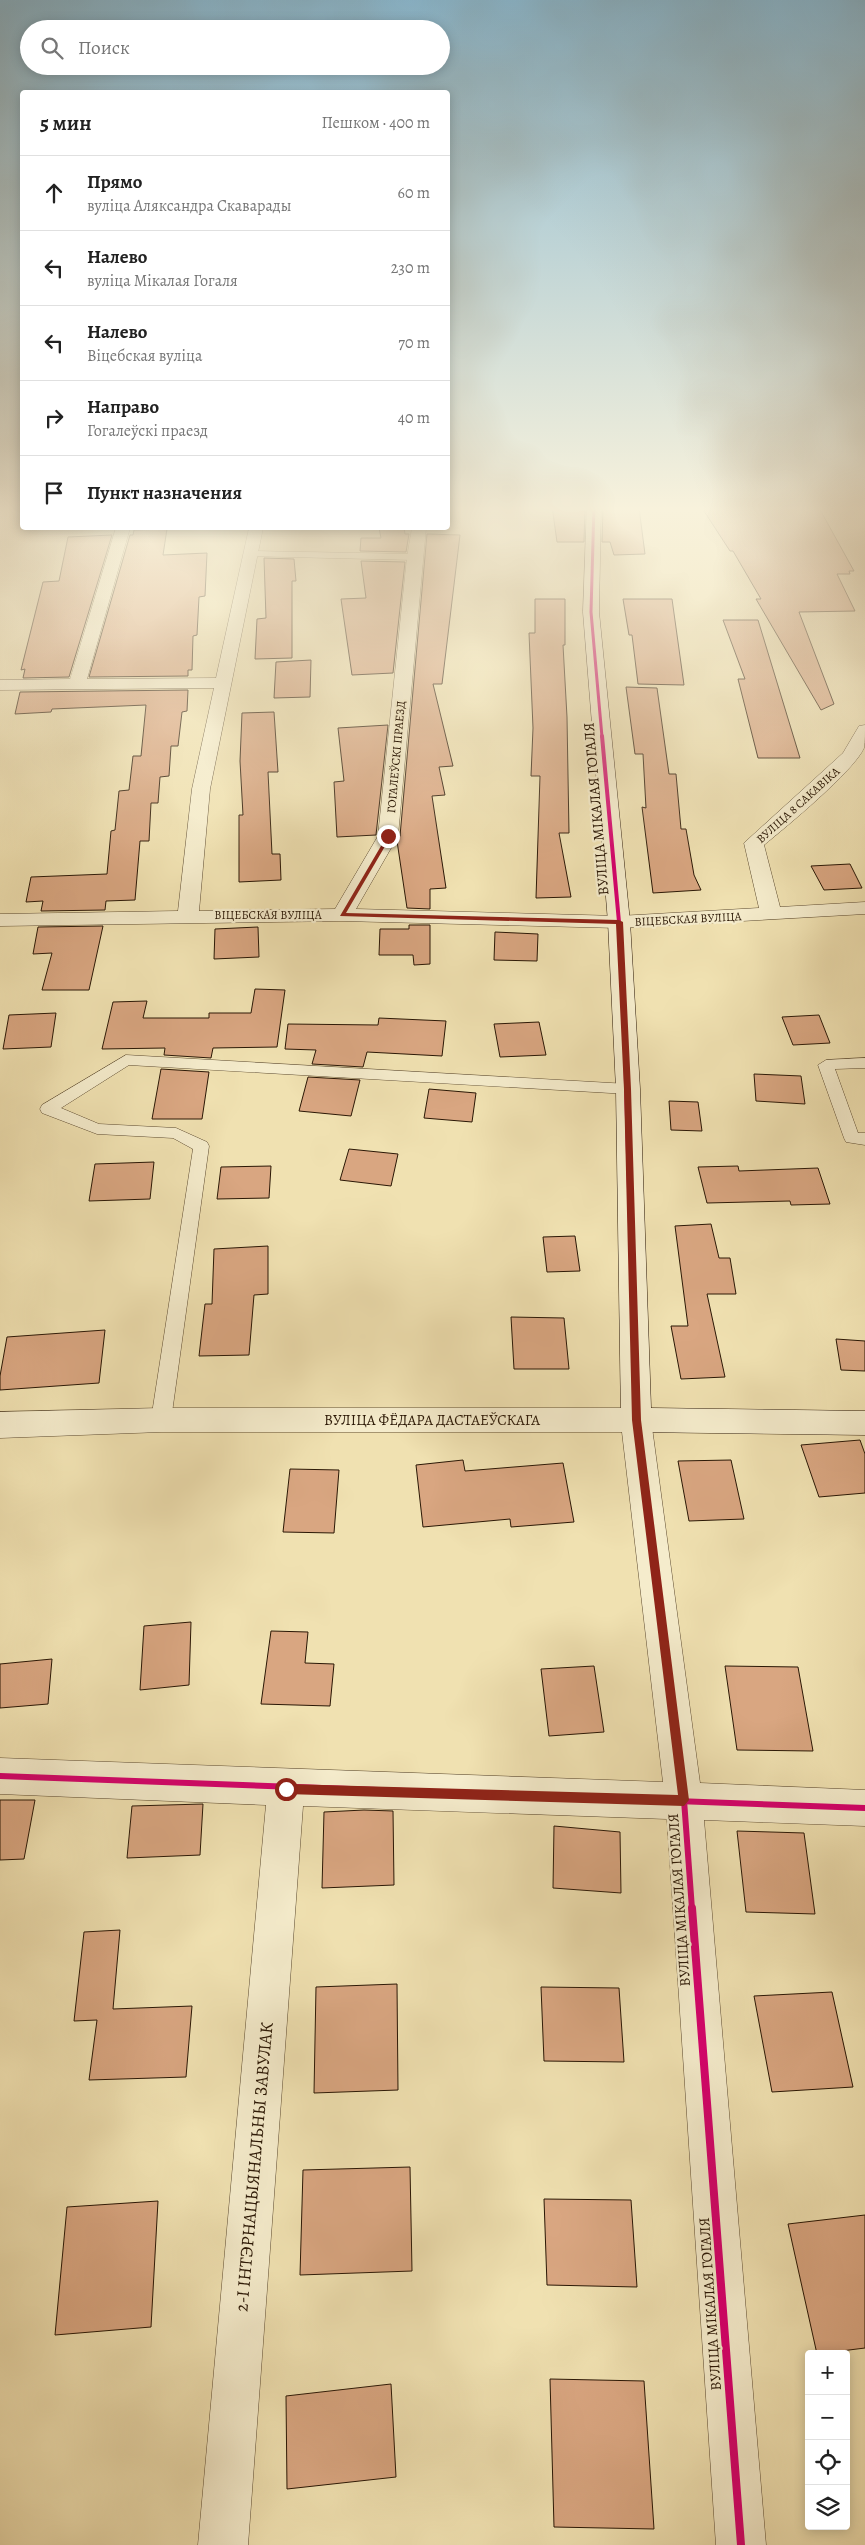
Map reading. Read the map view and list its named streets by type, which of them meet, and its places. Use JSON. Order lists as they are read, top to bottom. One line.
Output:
{"streets":{"street":["ГОГАЛЕЎСКІ ПРАЕЗД","ВУЛІЦА 8 САКАВІКА","ВУЛІЦА МІКАЛАЯ ГОГАЛЯ","ВІЦЕБСКАЯ ВУЛІЦА","ВУЛІЦА ФЁДАРА ДАСТАЕЎСКАГА","2-І ІНТЭРНАЦЫЯНАЛЬНЫ ЗАВУЛАК"]},"crossings":[["ГОГАЛЕЎСКІ ПРАЕЗД","ВІЦЕБСКАЯ ВУЛІЦА"],["ВУЛІЦА 8 САКАВІКА","ВІЦЕБСКАЯ ВУЛІЦА"],["ВУЛІЦА МІКАЛАЯ ГОГАЛЯ","ВІЦЕБСКАЯ ВУЛІЦА"],["ВУЛІЦА МІКАЛАЯ ГОГАЛЯ","ВУЛІЦА ФЁДАРА ДАСТАЕЎСКАГА"]],"page":{"search":"Поиск","heading":["5 мин","Пешком · 400 m"],"list":[["Прямо","вуліца Аляксандра Скаварады","60 m"],["Налево","вуліца Мікалая Гогаля","230 m"],["Налево","Віцебская вуліца","70 m"],["Направо","Гогалеўскі праезд","40 m"],"Пункт назначения"],"map_buttons":["+","−"]}}
